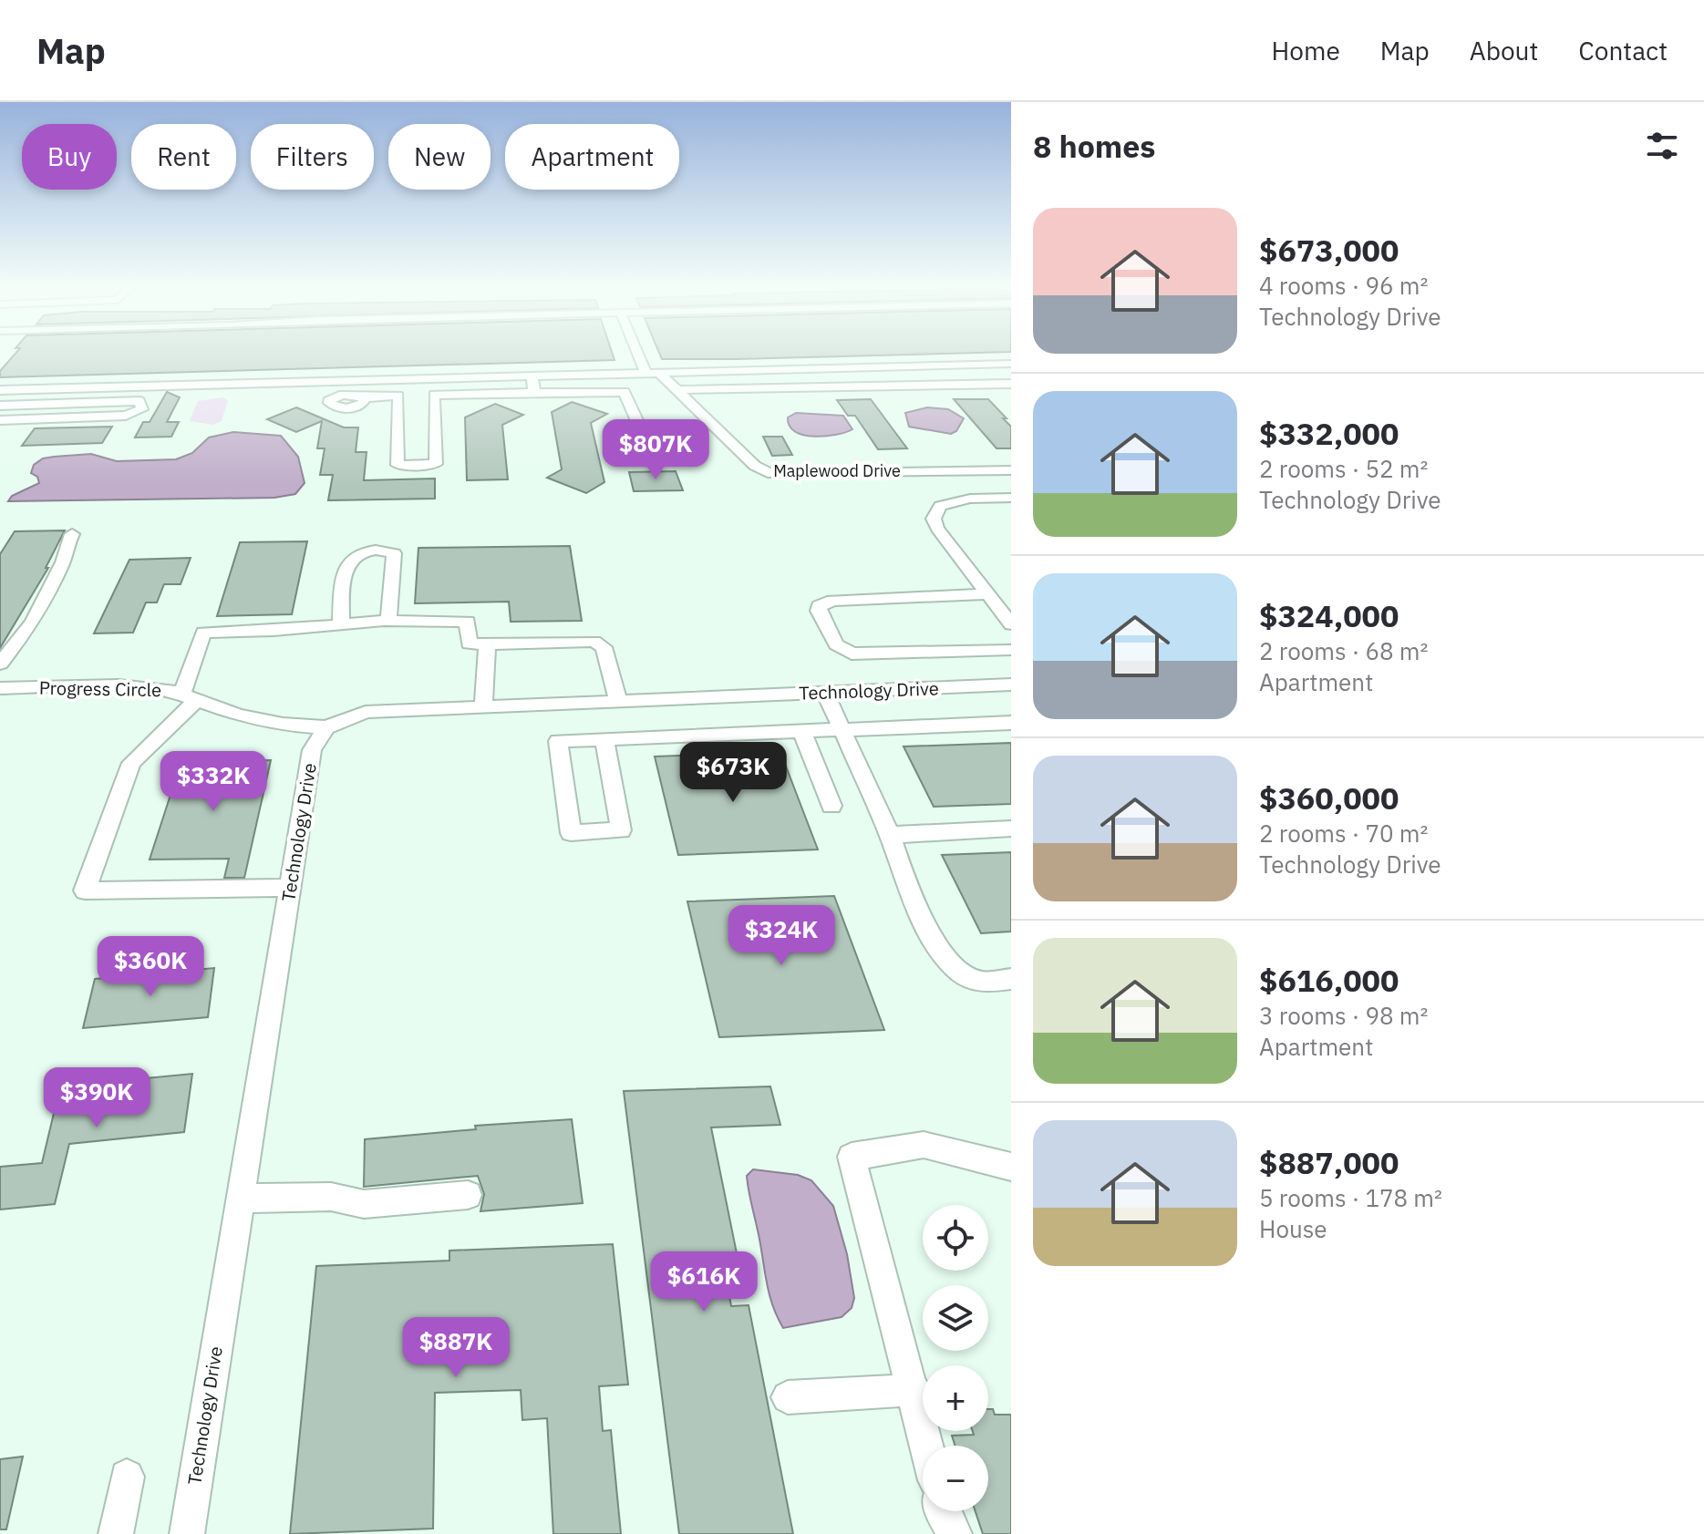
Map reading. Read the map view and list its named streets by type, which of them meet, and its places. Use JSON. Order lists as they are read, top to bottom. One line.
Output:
{"streets":{"street":["Maplewood Drive","Progress Circle","Technology Drive"]},"crossings":[["Progress Circle","Technology Drive"]],"page":{"header":"Map","nav":["Home","Map","About","Contact"],"heading":"8 homes","chip":["Buy","Rent","Filters","New","Apartment"],"list":[{"name":"$673,000","note":"4 rooms · 96 m² · Technology Drive"},{"name":"$332,000","note":"2 rooms · 52 m² · Technology Drive"},{"name":"$324,000","note":"2 rooms · 68 m² · Apartment"},{"name":"$360,000","note":"2 rooms · 70 m² · Technology Drive"},{"name":"$616,000","note":"3 rooms · 98 m² · Apartment"},{"name":"$887,000","note":"5 rooms · 178 m² · House"}],"price":["$807K","$673K","$332K","$324K","$360K","$390K","$616K","$887K"],"map_buttons":["+","−"]}}
